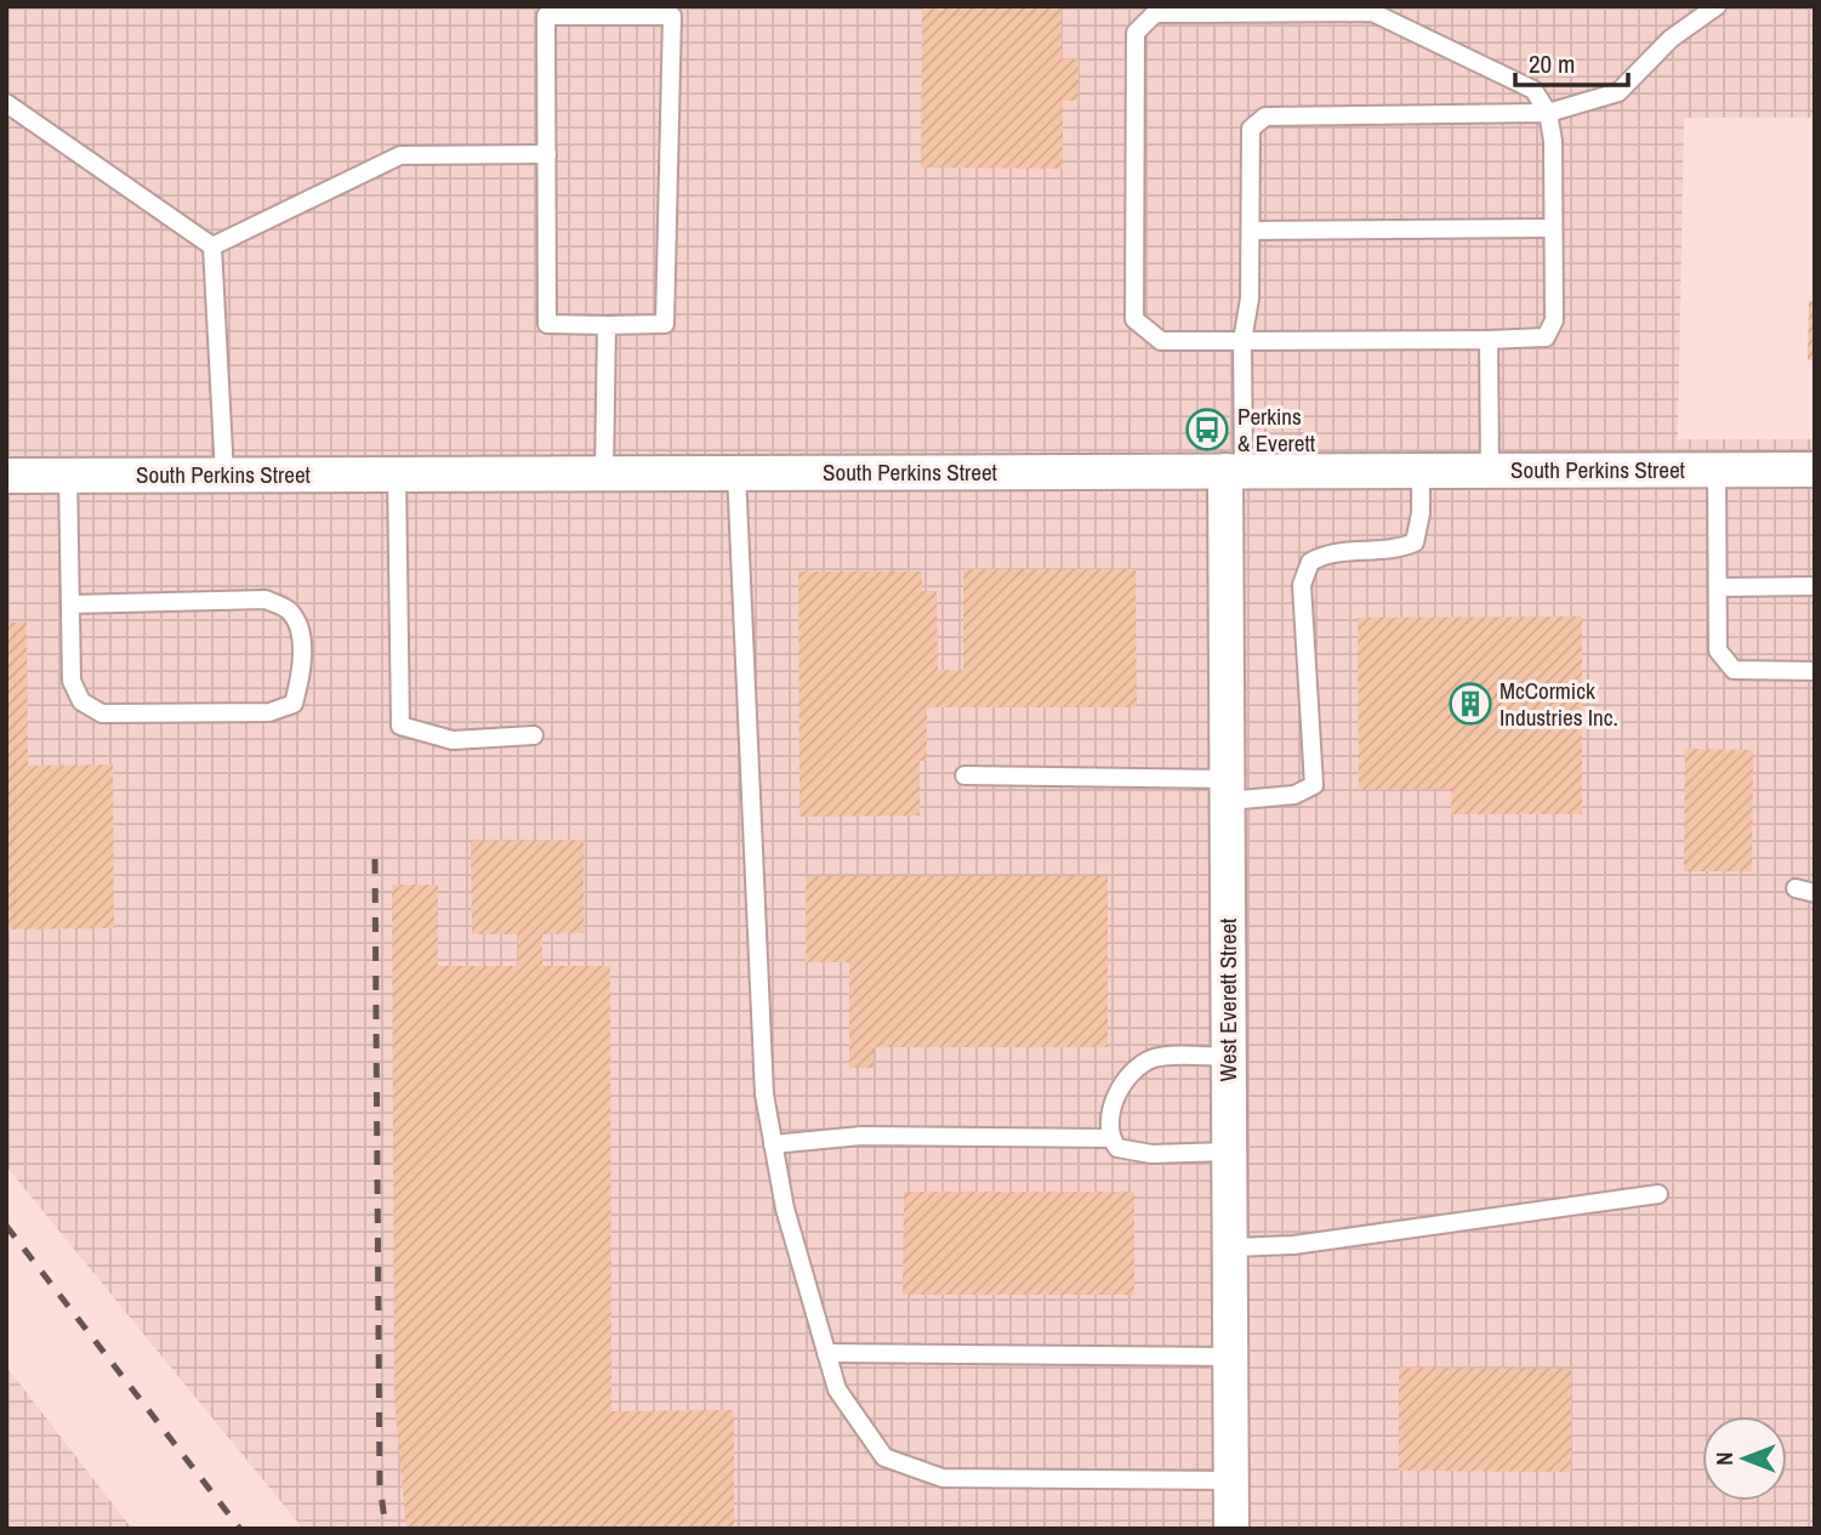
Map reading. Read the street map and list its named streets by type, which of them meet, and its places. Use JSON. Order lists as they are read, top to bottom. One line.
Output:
{"streets":{"street":["South Perkins Street","West Everett Street"]},"crossings":[["South Perkins Street","West Everett Street"]],"places":{"bus stop":["Perkins & Everett"],"building":["McCormick Industries Inc."]},"scale_bar":"20 m","north":"left"}
